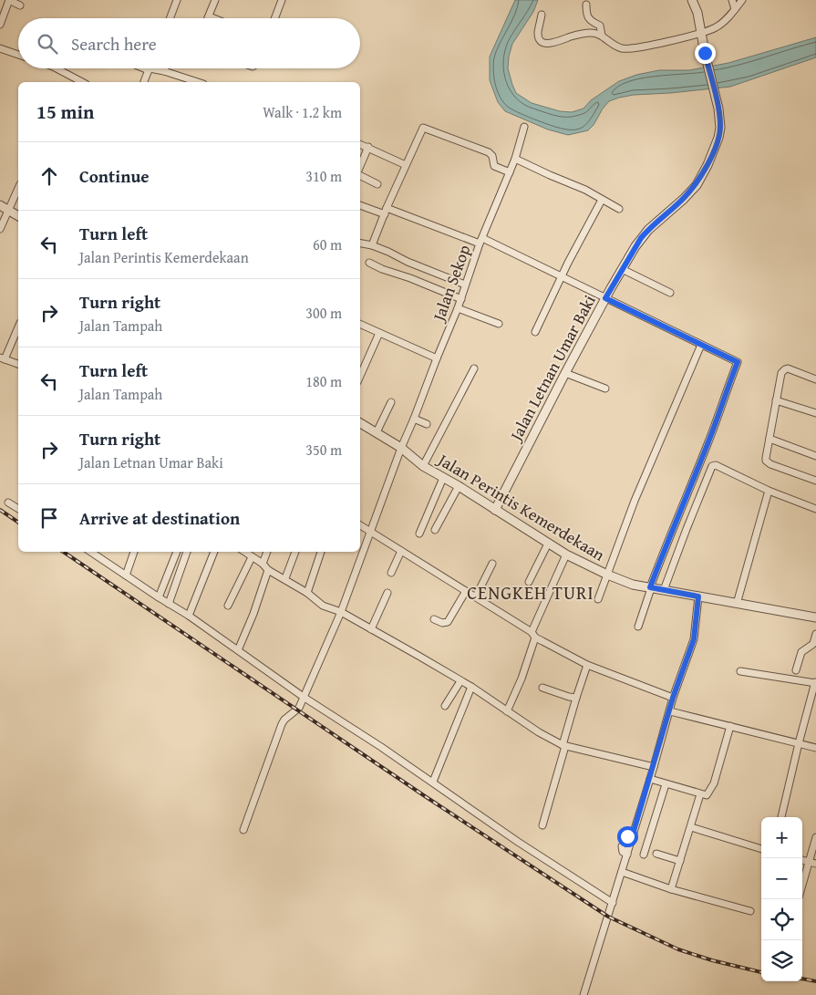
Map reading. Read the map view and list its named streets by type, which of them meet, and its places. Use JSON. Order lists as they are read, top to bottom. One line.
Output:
{"streets":{"street":["Jalan Sekop","Jalan Letnan Umar Baki","Jalan Perintis Kemerdekaan"]},"crossings":[["Jalan Sekop","Jalan Perintis Kemerdekaan"],["Jalan Letnan Umar Baki","Jalan Perintis Kemerdekaan"]],"districts":["CENGKEH TURI"],"page":{"search":"Search here","heading":["15 min","Walk · 1.2 km"],"list":[["Continue","310 m"],["Turn left","Jalan Perintis Kemerdekaan","60 m"],["Turn right","Jalan Tampah","300 m"],["Turn left","Jalan Tampah","180 m"],["Turn right","Jalan Letnan Umar Baki","350 m"],"Arrive at destination"],"map_buttons":["+","−"]}}
